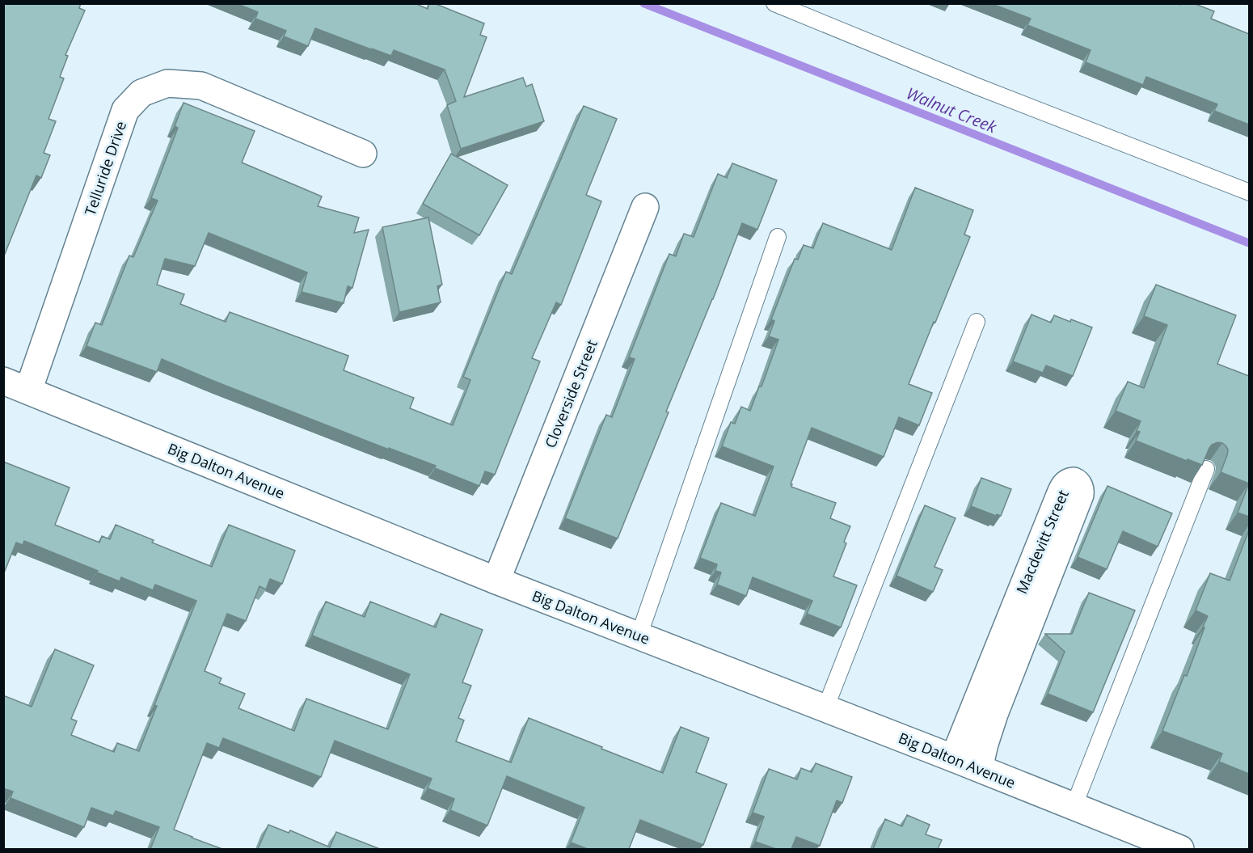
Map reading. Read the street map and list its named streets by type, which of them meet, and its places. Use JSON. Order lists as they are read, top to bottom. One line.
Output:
{"streets":{"street":["Telluride Drive","Cloverside Street","Big Dalton Avenue","Macdevitt Street"]},"crossings":[["Telluride Drive","Big Dalton Avenue"],["Cloverside Street","Big Dalton Avenue"],["Big Dalton Avenue","Macdevitt Street"]],"water":["Walnut Creek"]}
